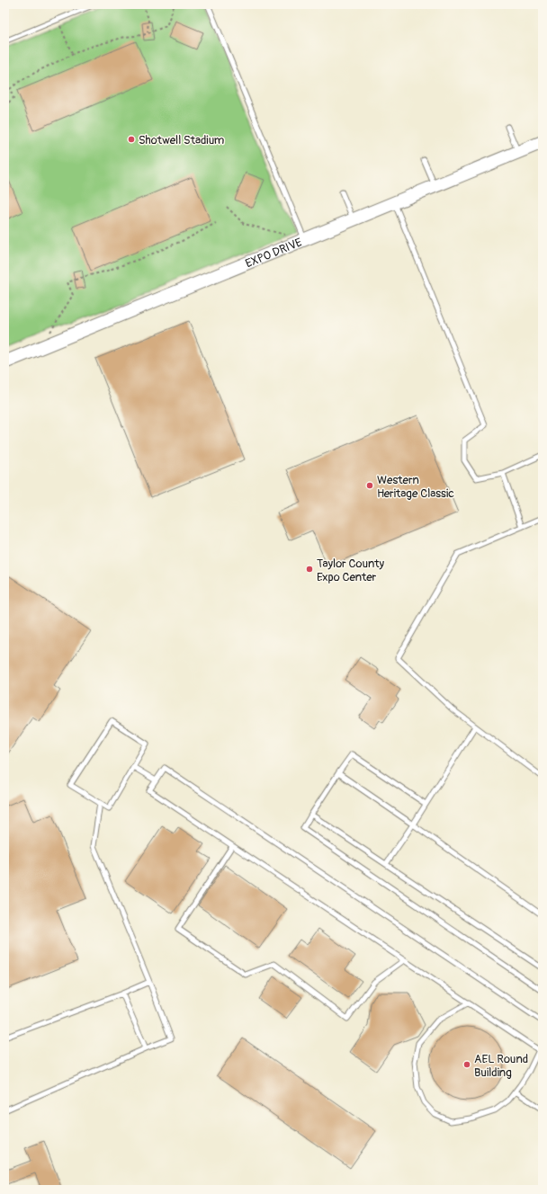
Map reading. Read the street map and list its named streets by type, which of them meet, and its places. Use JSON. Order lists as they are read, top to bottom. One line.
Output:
{"streets":{"street":["EXPO DRIVE"]},"places":["Shotwell Stadium","Western Heritage Classic","Taylor County Expo Center","AEL Round Building"]}
